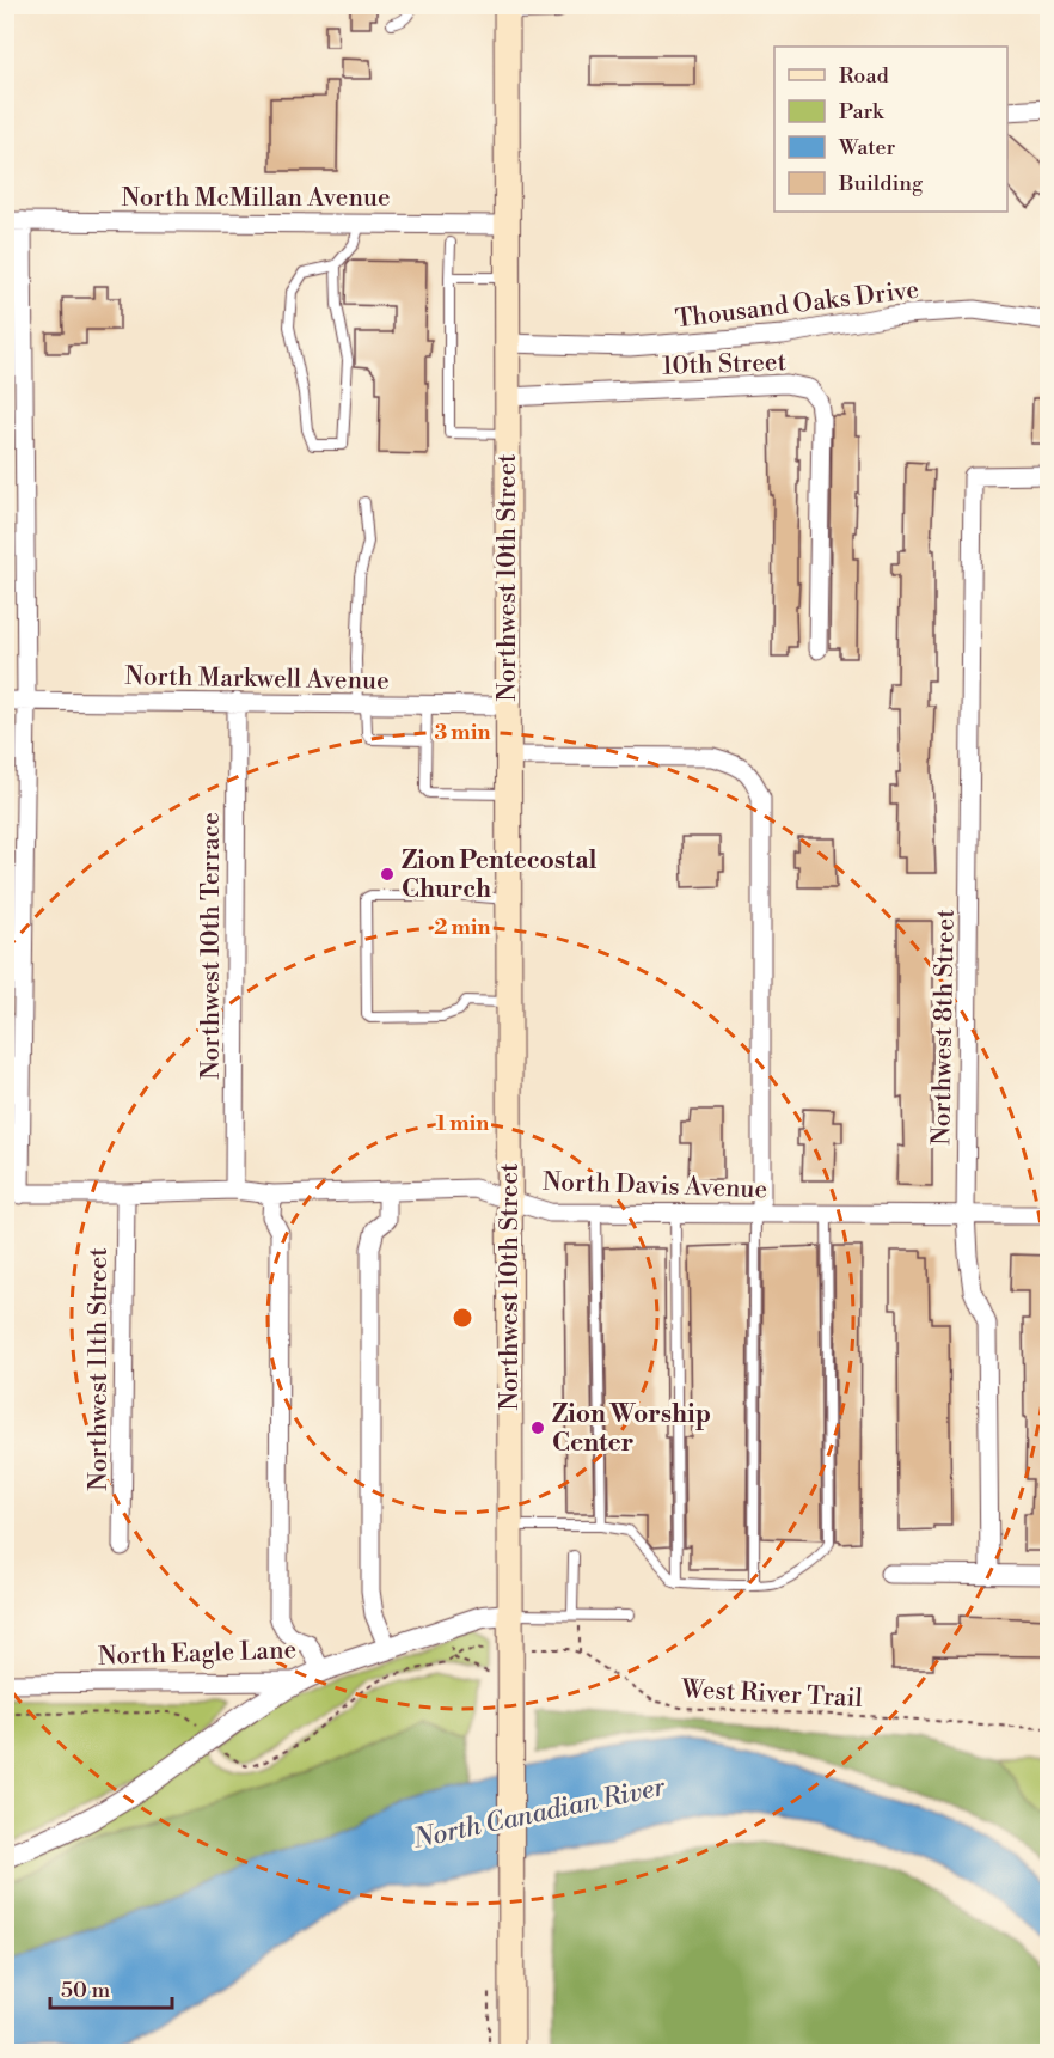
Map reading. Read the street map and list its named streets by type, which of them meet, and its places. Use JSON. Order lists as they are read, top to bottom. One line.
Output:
{"streets":{"main road":["Northwest 10th Street"],"street":["North McMillan Avenue","Thousand Oaks Drive","10th Street","North Markwell Avenue","Northwest 10th Terrace","Northwest 8th Street","North Davis Avenue","Northwest 11th Street","North Eagle Lane"],"path":["West River Trail"]},"crossings":[["North McMillan Avenue","Northwest 10th Street"],["Thousand Oaks Drive","Northwest 10th Street"],["10th Street","Northwest 10th Street"],["Northwest 10th Street","North Markwell Avenue"],["Northwest 10th Street","North Davis Avenue"],["Northwest 10th Street","North Eagle Lane"],["Northwest 10th Street","West River Trail"],["North Markwell Avenue","Northwest 10th Terrace"],["Northwest 10th Terrace","North Davis Avenue"],["Northwest 8th Street","North Davis Avenue"],["North Davis Avenue","Northwest 11th Street"]],"water":["North Canadian River"],"places":["Zion Pentecostal Church","Zion Worship Center"],"legend":["Road","Park","Water","Building"],"scale_bar":"50 m","rings":["3 min","2 min","1 min"]}
